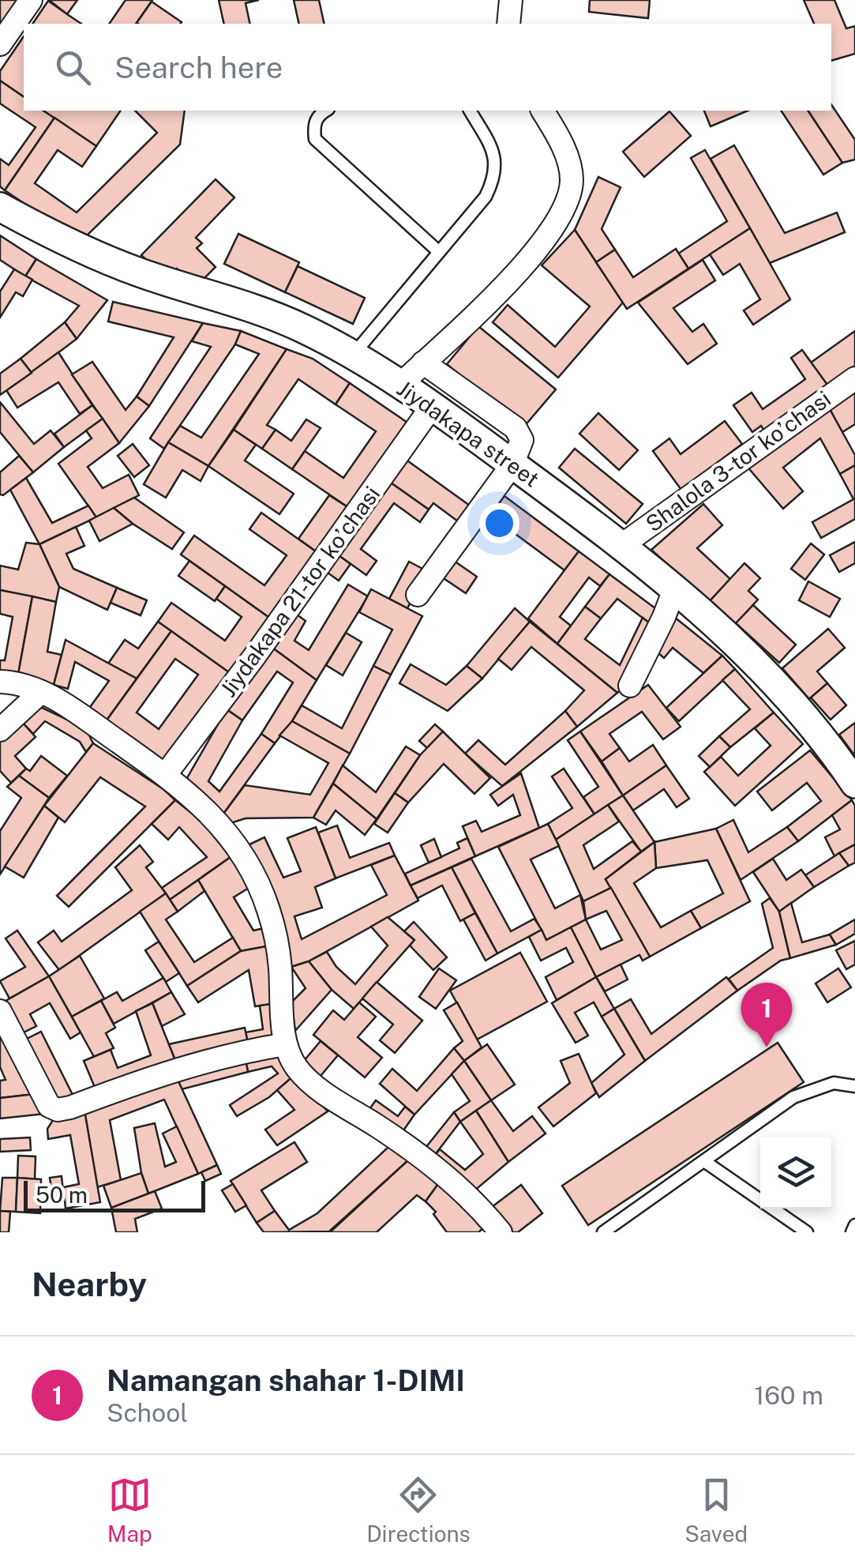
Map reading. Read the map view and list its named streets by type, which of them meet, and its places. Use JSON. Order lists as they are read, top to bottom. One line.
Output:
{"streets":{"street":["Jiydakapa street","Shalola 3-tor koʼchasi","Jiydakapa 21-tor koʼchasi"]},"crossings":[["Jiydakapa street","Shalola 3-tor koʼchasi"],["Jiydakapa street","Jiydakapa 21-tor koʼchasi"]],"scale_bar":"50 m","page":{"search":"Search here","pins":"1","scale":"50 m","heading":"Nearby","list":[{"mark":"1","name":"Namangan shahar 1-DIMI","note":"School","value":"160 m"}],"nav":["Map","Directions","Saved"]}}
